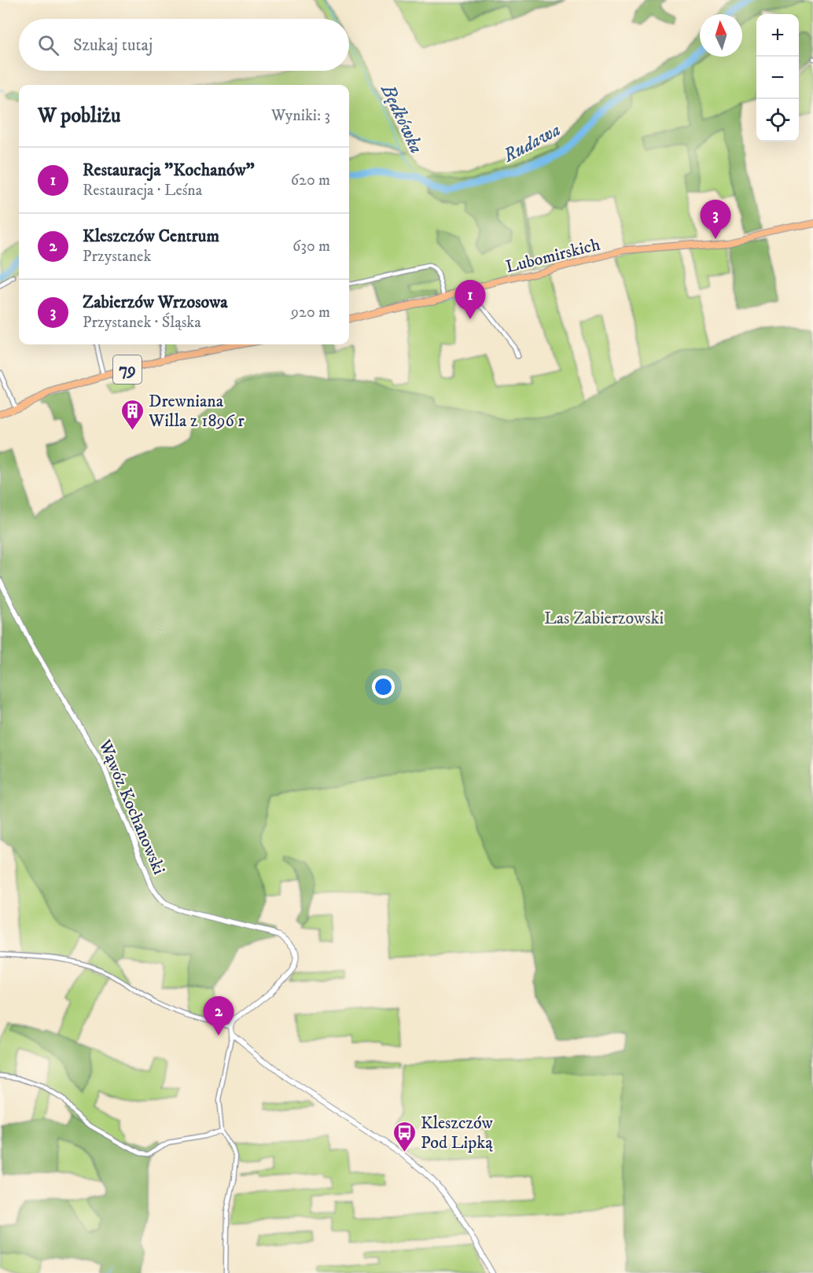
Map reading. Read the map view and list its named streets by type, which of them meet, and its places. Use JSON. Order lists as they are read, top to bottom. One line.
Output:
{"streets":{"main road":["Lubomirskich","79"],"street":["Wąwóz Kochanowski"]},"water":["Będkówka","Rudawa"],"parks":["Las Zabierzowski"],"places":{"building":["Drewniana Willa z 1896 r"],"bus stop":["Kleszczów Pod Lipką"]},"north":"top","page":{"map_buttons":["+","−"],"search":"Szukaj tutaj","heading":["W pobliżu","Wyniki: 3"],"list":[{"mark":"1","name":"Restauracja \"Kochanów\"","note":"Restauracja · Leśna","value":"620 m"},{"mark":"2","name":"Kleszczów Centrum","note":"Przystanek","value":"630 m"},{"mark":"3","name":"Zabierzów Wrzosowa","note":"Przystanek · Śląska","value":"920 m"}],"pins":["3","1","2"]}}
